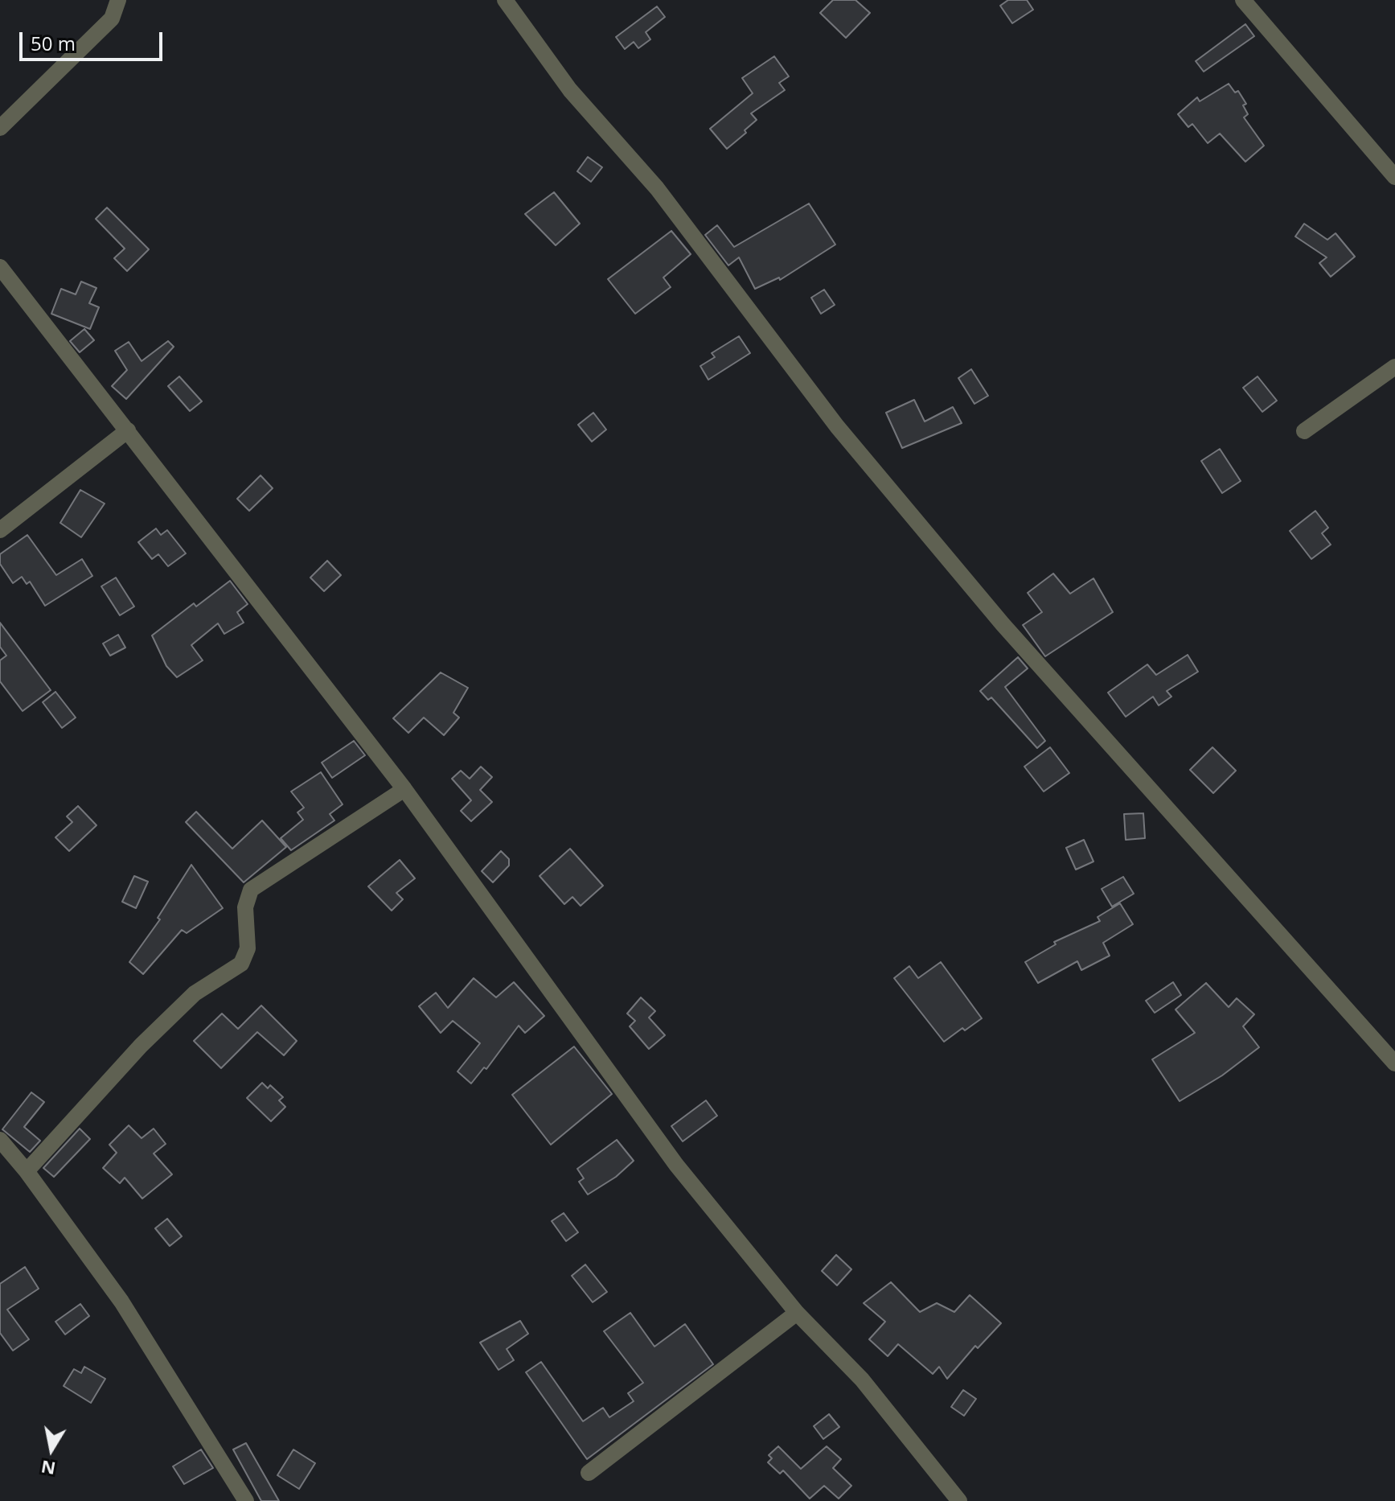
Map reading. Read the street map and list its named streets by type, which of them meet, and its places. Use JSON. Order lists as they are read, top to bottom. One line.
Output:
{"scale_bar":"50 m","north":"bottom"}
